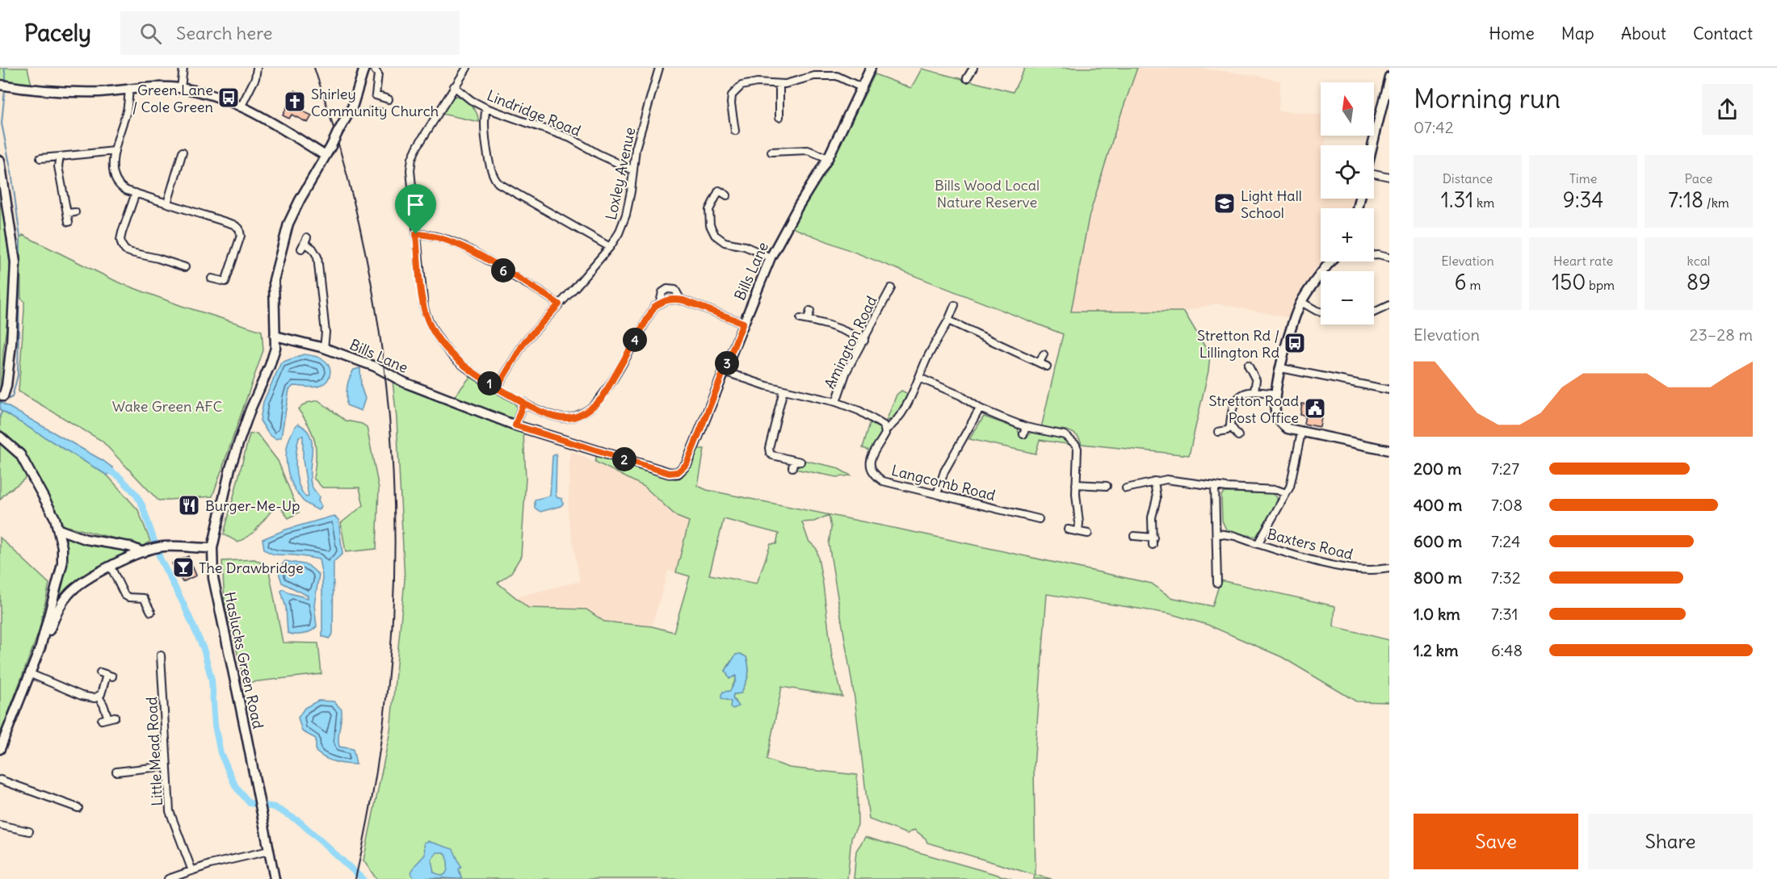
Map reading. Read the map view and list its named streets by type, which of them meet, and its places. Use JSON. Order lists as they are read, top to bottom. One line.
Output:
{"streets":{"street":["Lindridge Road","Loxley Avenue","Bills Lane","Amington Road","Langcomb Road","Baxters Road","Haslucks Green Road","Little Mead Road"]},"crossings":[["Lindridge Road","Loxley Avenue"],["Bills Lane","Haslucks Green Road"]],"parks":["Bills Wood Local Nature Reserve","Wake Green AFC"],"places":{"bus stop":["Green Lane / Cole Green","Stretton Rd / Lillington Rd"],"church":["Shirley Community Church"],"school or university":["Light Hall School"],"public building":["Stretton Road Post Office"],"restaurant":["Burger-Me-Up"],"bar":["The Drawbridge"]},"north":"top","page":{"header":"Pacely","search":"Search here","nav":["Home","Map","About","Contact"],"heading":["Morning run","07:42"],"map_buttons":["+","−"],"stats":[["Distance","1.31 km"],["Time","9:34"],["Pace","7:18 /km"],["Elevation","6 m"],["Heart rate","150 bpm"],["kcal","89"]],"pins":["6","4","3","1","2"],"chart":["Elevation","23–28 m"],"list":[{"name":"200 m","note":"7:27"},{"name":"400 m","note":"7:08"},{"name":"600 m","note":"7:24"},{"name":"800 m","note":"7:32"},{"name":"1.0 km","note":"7:31"},{"name":"1.2 km","note":"6:48"}],"buttons":["Save","Share"]}}
